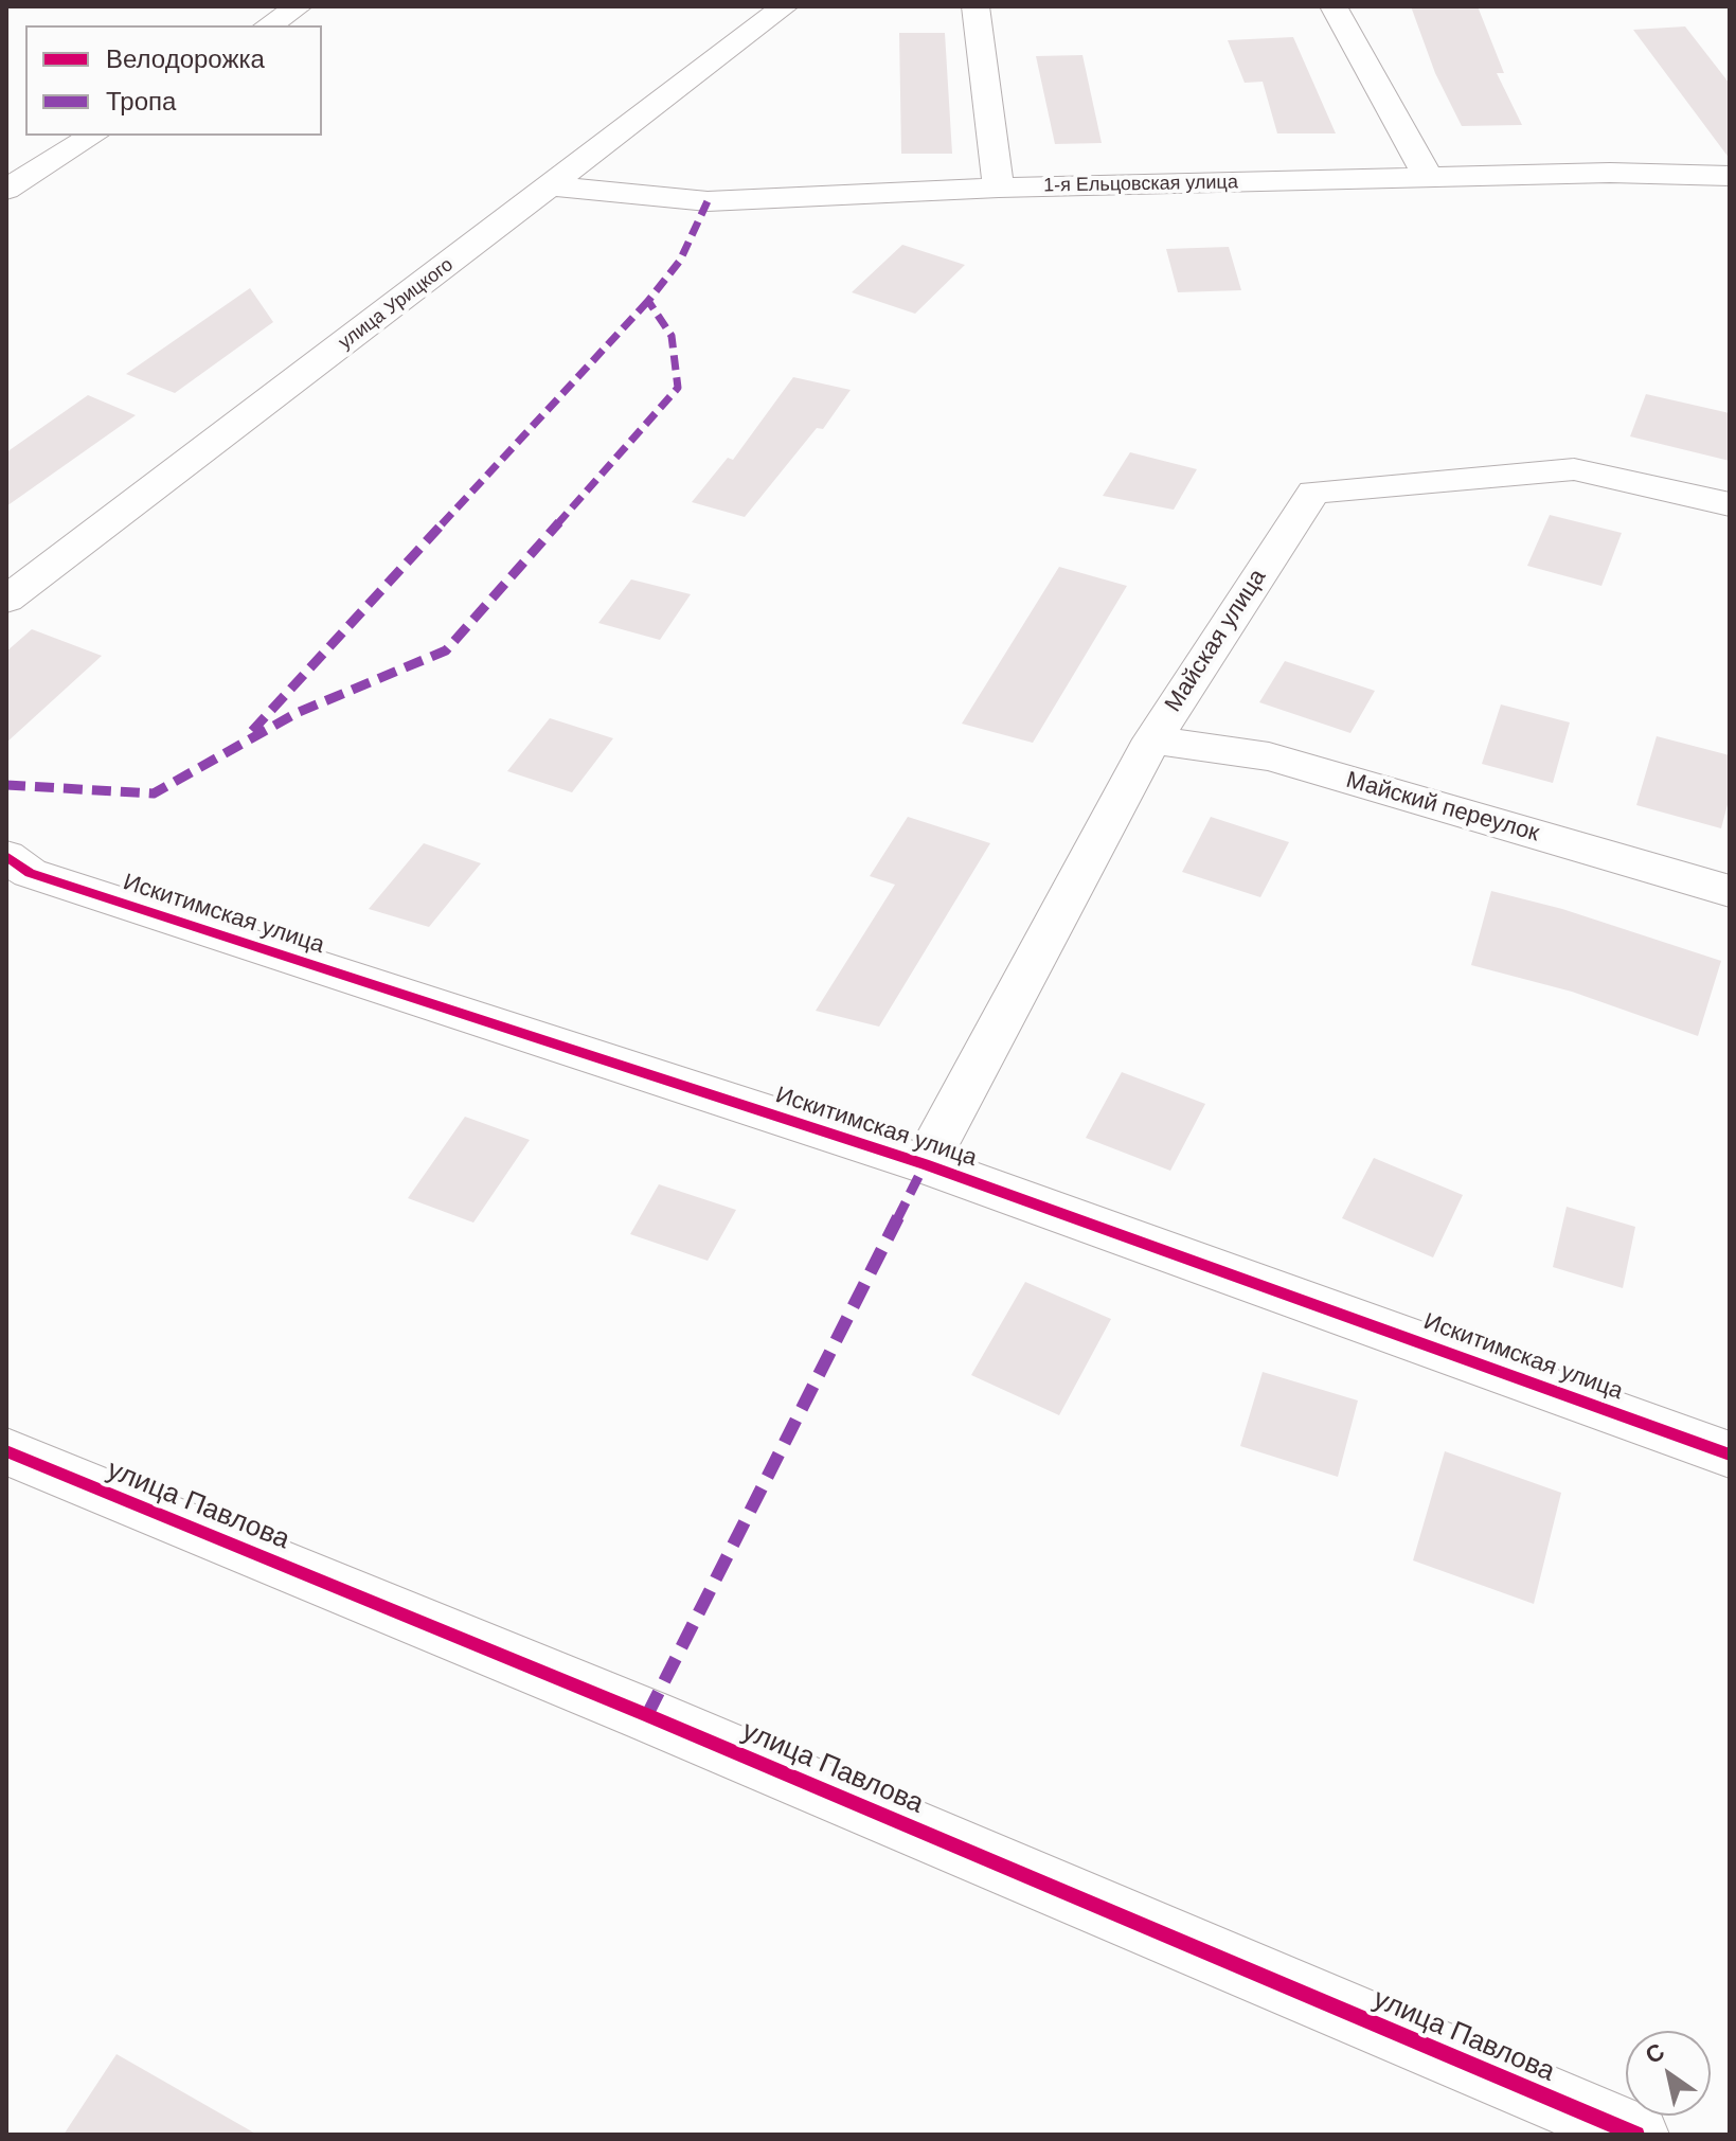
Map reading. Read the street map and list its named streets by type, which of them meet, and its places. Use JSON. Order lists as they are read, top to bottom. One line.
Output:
{"streets":{"street":["1-я Ельцовская улица","улица Урицкого","Майская улица","Майский переулок","Искитимская улица","улица Павлова"]},"crossings":[["1-я Ельцовская улица","улица Урицкого"],["Майская улица","Майский переулок"],["Майская улица","Искитимская улица"]],"legend":["Велодорожка","Тропа"],"north":"top left"}
